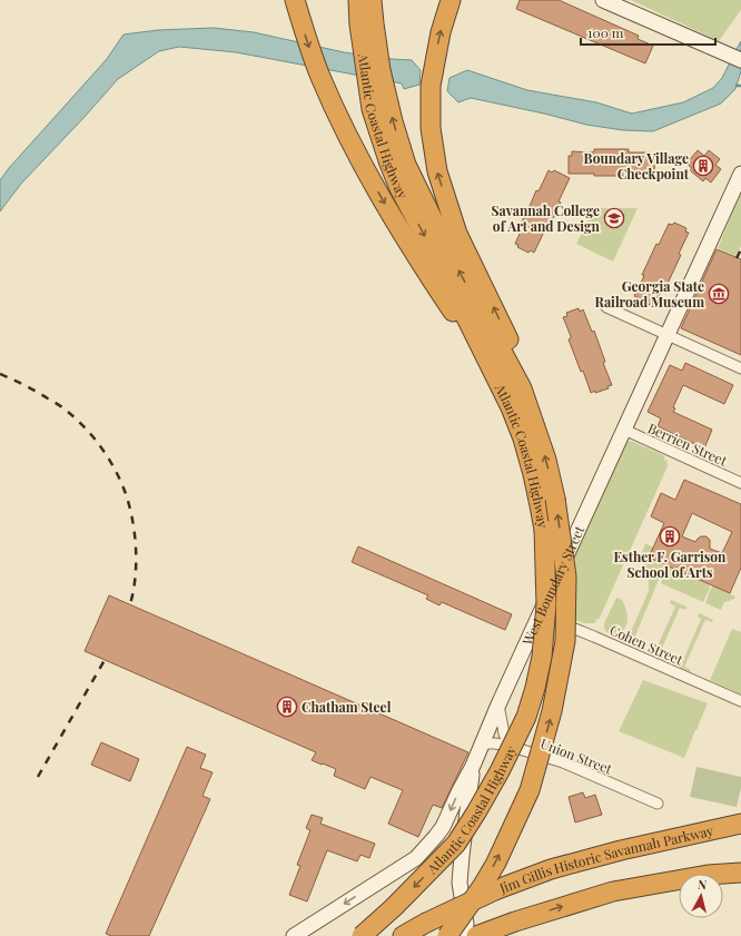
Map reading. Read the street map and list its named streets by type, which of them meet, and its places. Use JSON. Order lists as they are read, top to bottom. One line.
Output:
{"streets":{"highway":["Atlantic Coastal Highway","Jim Gillis Historic Savannah Parkway"],"main road":["West Boundary Street"],"street":["Berrien Street","Cohen Street","Union Street"]},"crossings":[["Berrien Street","West Boundary Street"],["West Boundary Street","Cohen Street"],["West Boundary Street","Union Street"]],"places":{"building":["Boundary Village Checkpoint","Esther F. Garrison School of Arts","Chatham Steel"],"school or university":["Savannah College of Art and Design"],"museum":["Georgia State Railroad Museum"]},"scale_bar":"100 m","north":"top"}
